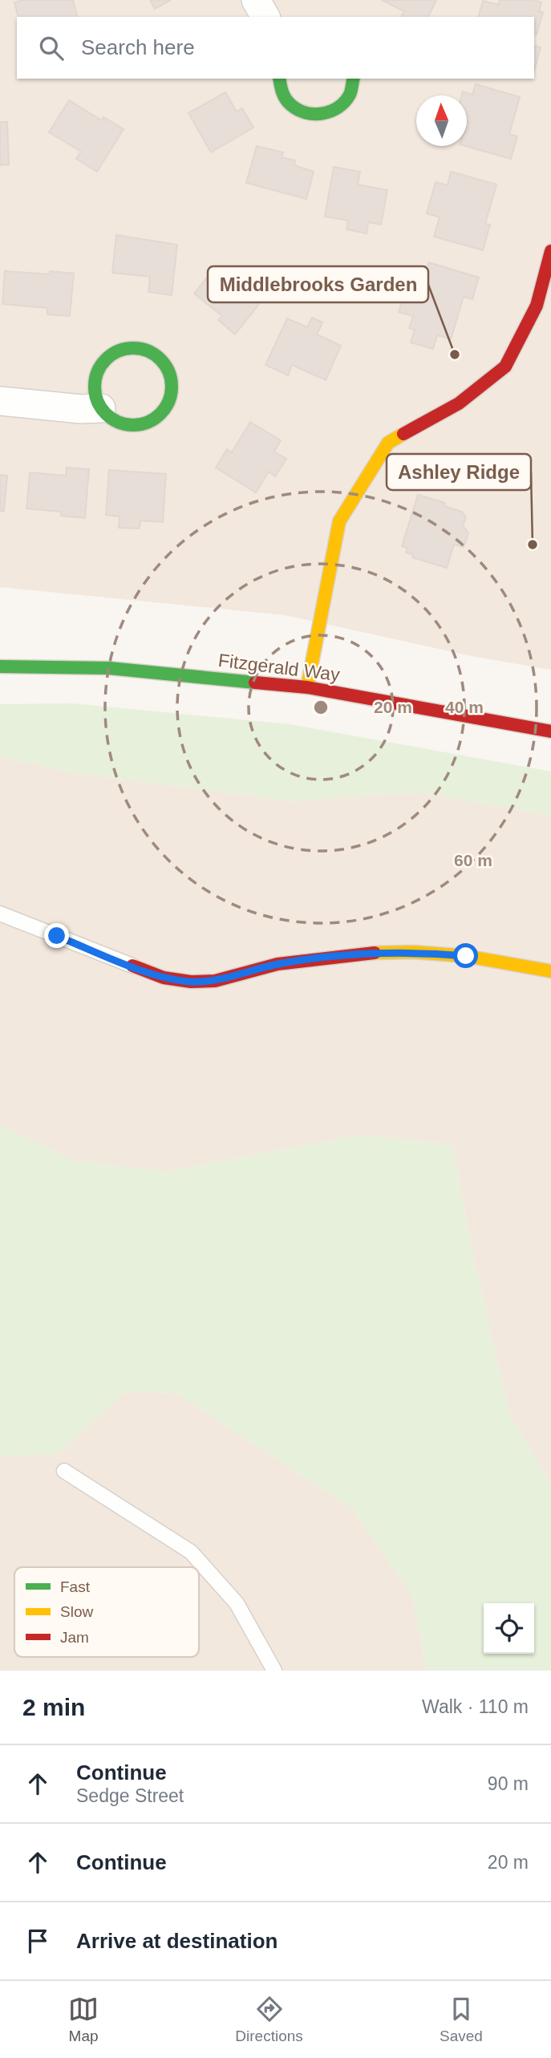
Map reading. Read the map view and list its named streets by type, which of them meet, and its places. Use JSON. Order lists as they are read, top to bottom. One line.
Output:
{"streets":{"street":["Fitzgerald Way"]},"places":["Middlebrooks Garden","Ashley Ridge"],"legend":["Fast","Slow","Jam"],"north":"top","page":{"search":"Search here","heading":["2 min","Walk · 110 m"],"list":[["Continue","Sedge Street","90 m"],["Continue","20 m"],"Arrive at destination"],"nav":["Map","Directions","Saved"]},"rings":["20 m","40 m","60 m"]}
